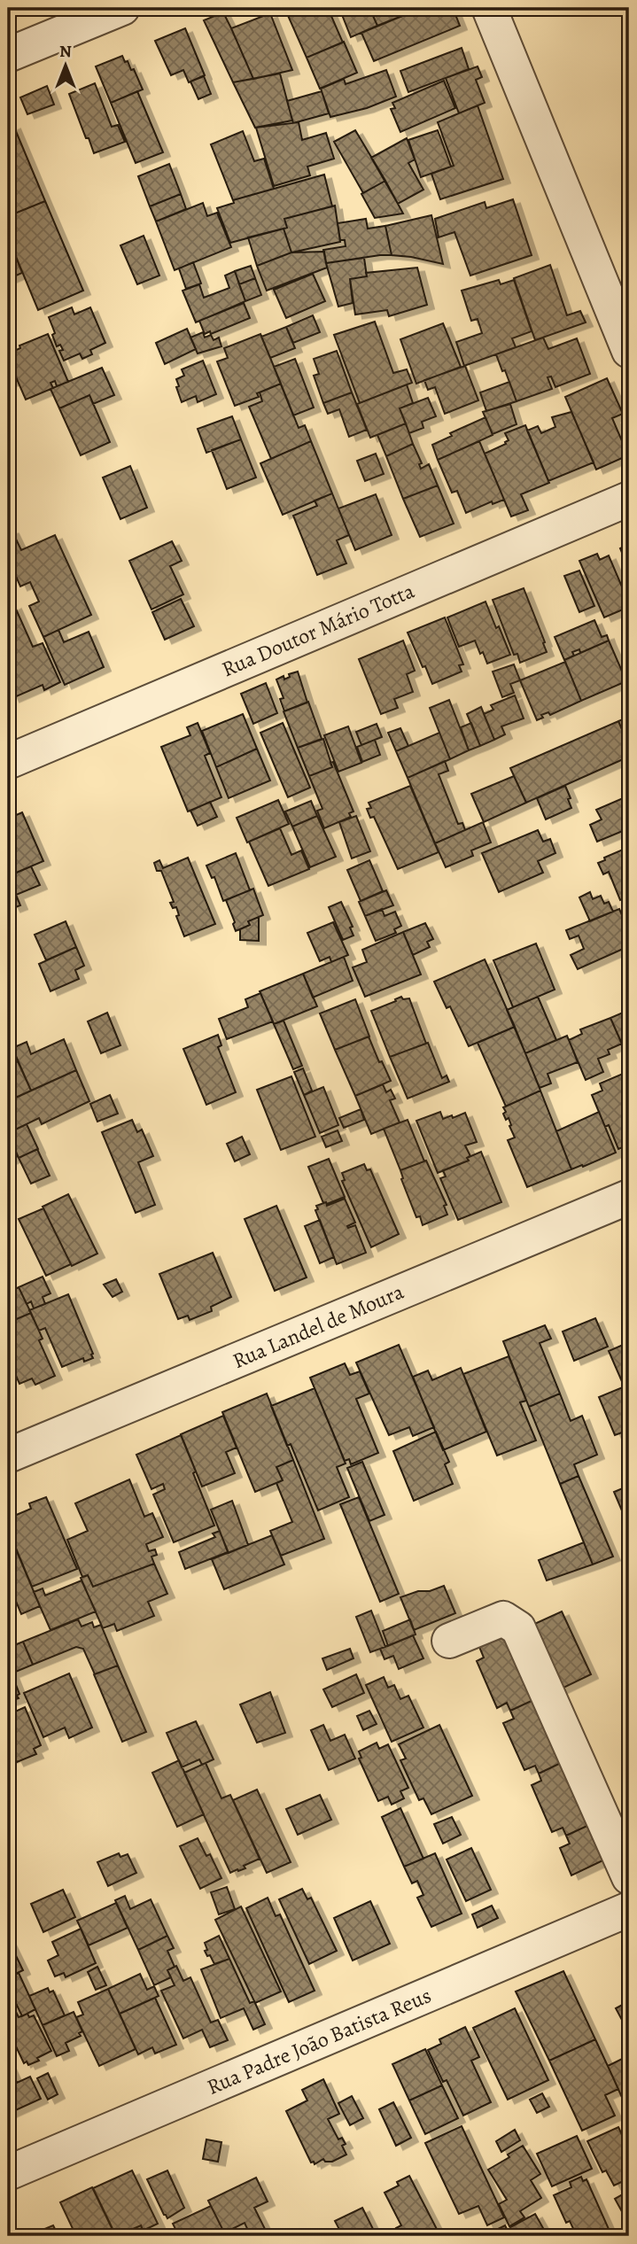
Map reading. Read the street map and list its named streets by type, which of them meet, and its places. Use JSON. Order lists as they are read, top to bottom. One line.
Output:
{"streets":{"street":["Rua Doutor Mário Totta","Rua Landel de Moura","Rua Padre João Batista Reus"]},"north":"top"}
